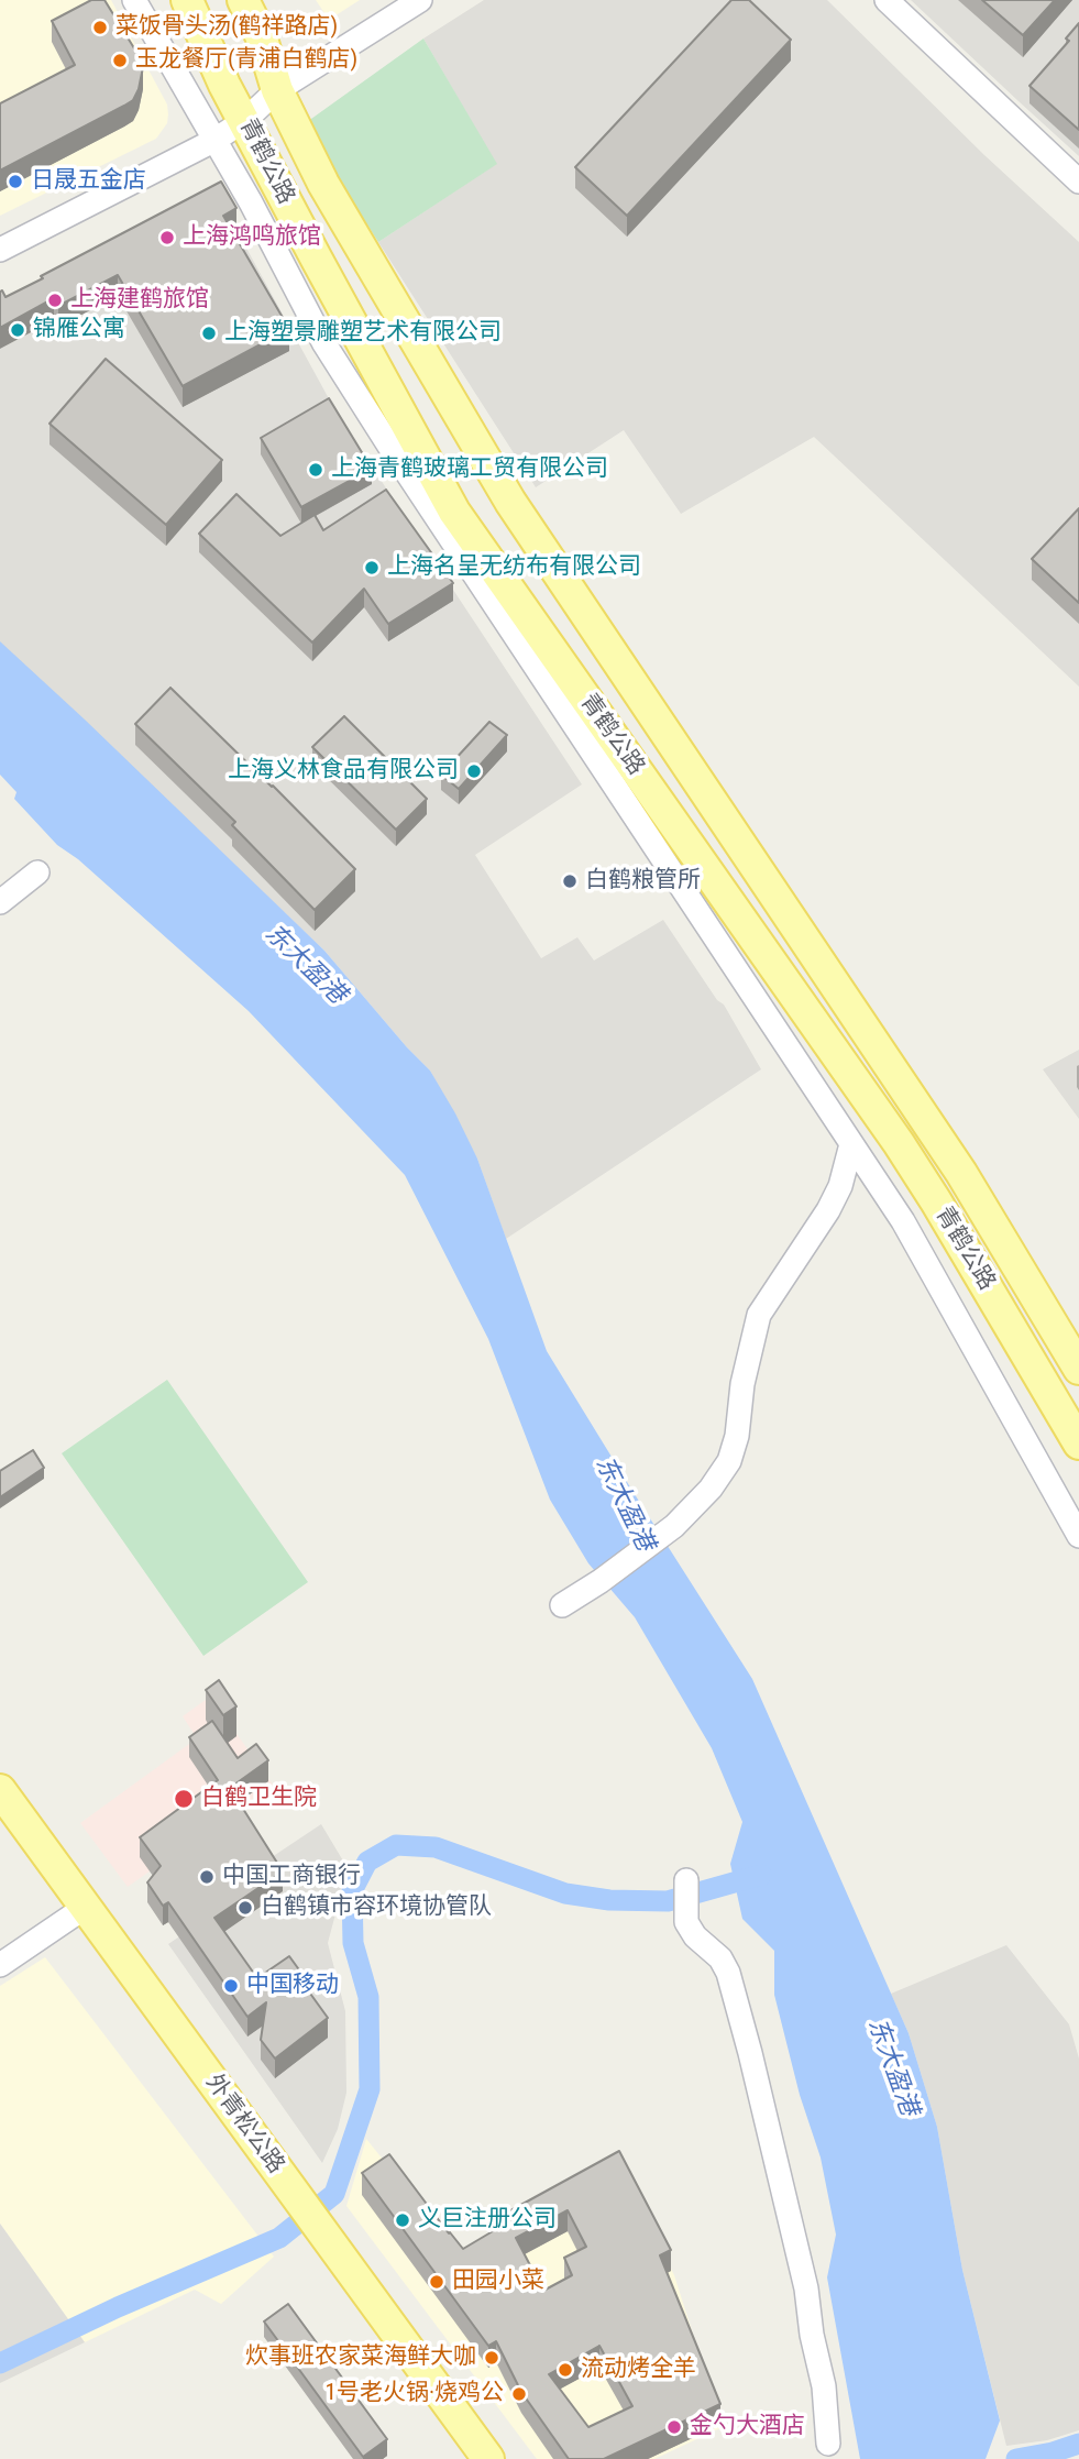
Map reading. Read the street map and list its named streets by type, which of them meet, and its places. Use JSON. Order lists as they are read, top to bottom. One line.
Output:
{"streets":{"main road":["青鹤公路","外青松公路"]},"water":["东大盈港"],"places":["菜饭骨头汤(鹤祥路店)","玉龙餐厅(青浦白鹤店)","日晟五金店","上海鸿鸣旅馆","上海建鹤旅馆","锦雁公寓","上海塑景雕塑艺术有限公司","上海青鹤玻璃工贸有限公司","上海名呈无纺布有限公司","上海义林食品有限公司","白鹤粮管所","白鹤卫生院","中国工商银行","白鹤镇市容环境协管队","中国移动","义巨注册公司","田园小菜","炊事班农家菜海鲜大咖","流动烤全羊","1号老火锅·烧鸡公","金勺大酒店"]}
